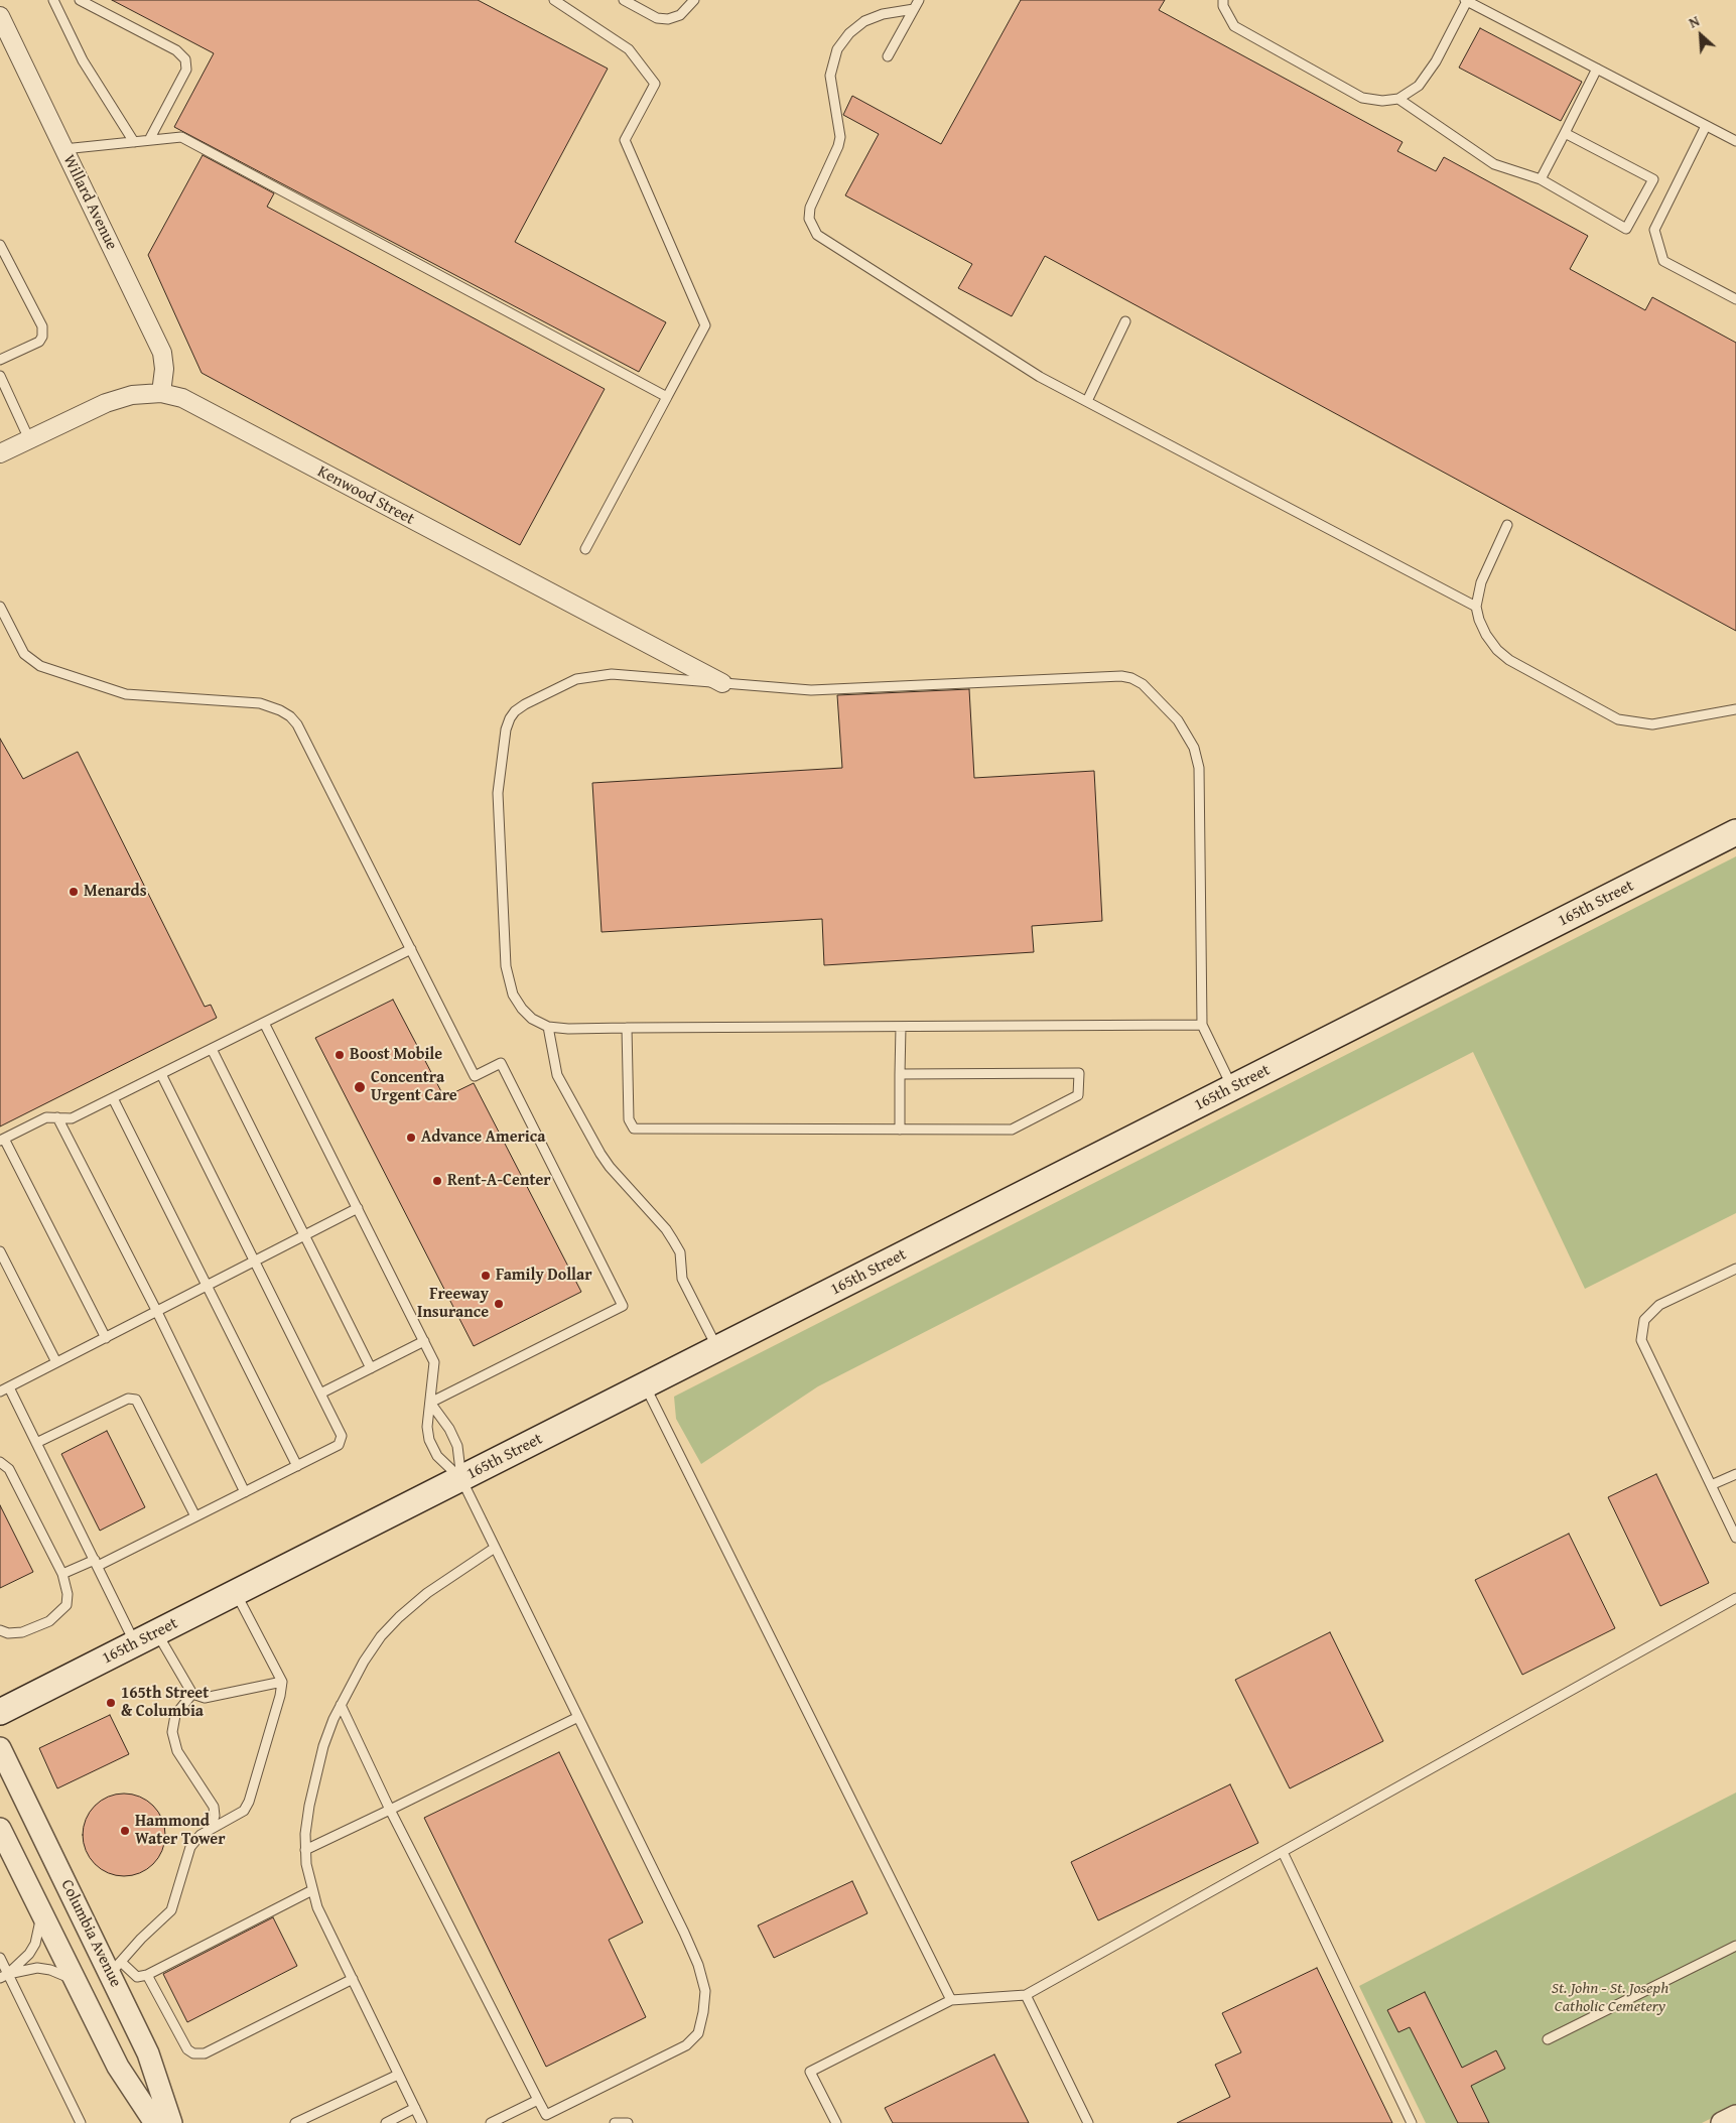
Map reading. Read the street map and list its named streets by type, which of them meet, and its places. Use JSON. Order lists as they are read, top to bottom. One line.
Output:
{"streets":{"main road":["165th Street"],"street":["Willard Avenue","Kenwood Street","Columbia Avenue"]},"crossings":[["Willard Avenue","Kenwood Street"]],"parks":["St. John - St. Joseph Catholic Cemetery"],"places":["Menards","Boost Mobile","Concentra Urgent Care","Advance America","Rent-A-Center","Family Dollar","Freeway Insurance","165th Street & Columbia","Hammond Water Tower"],"north":"top left"}
